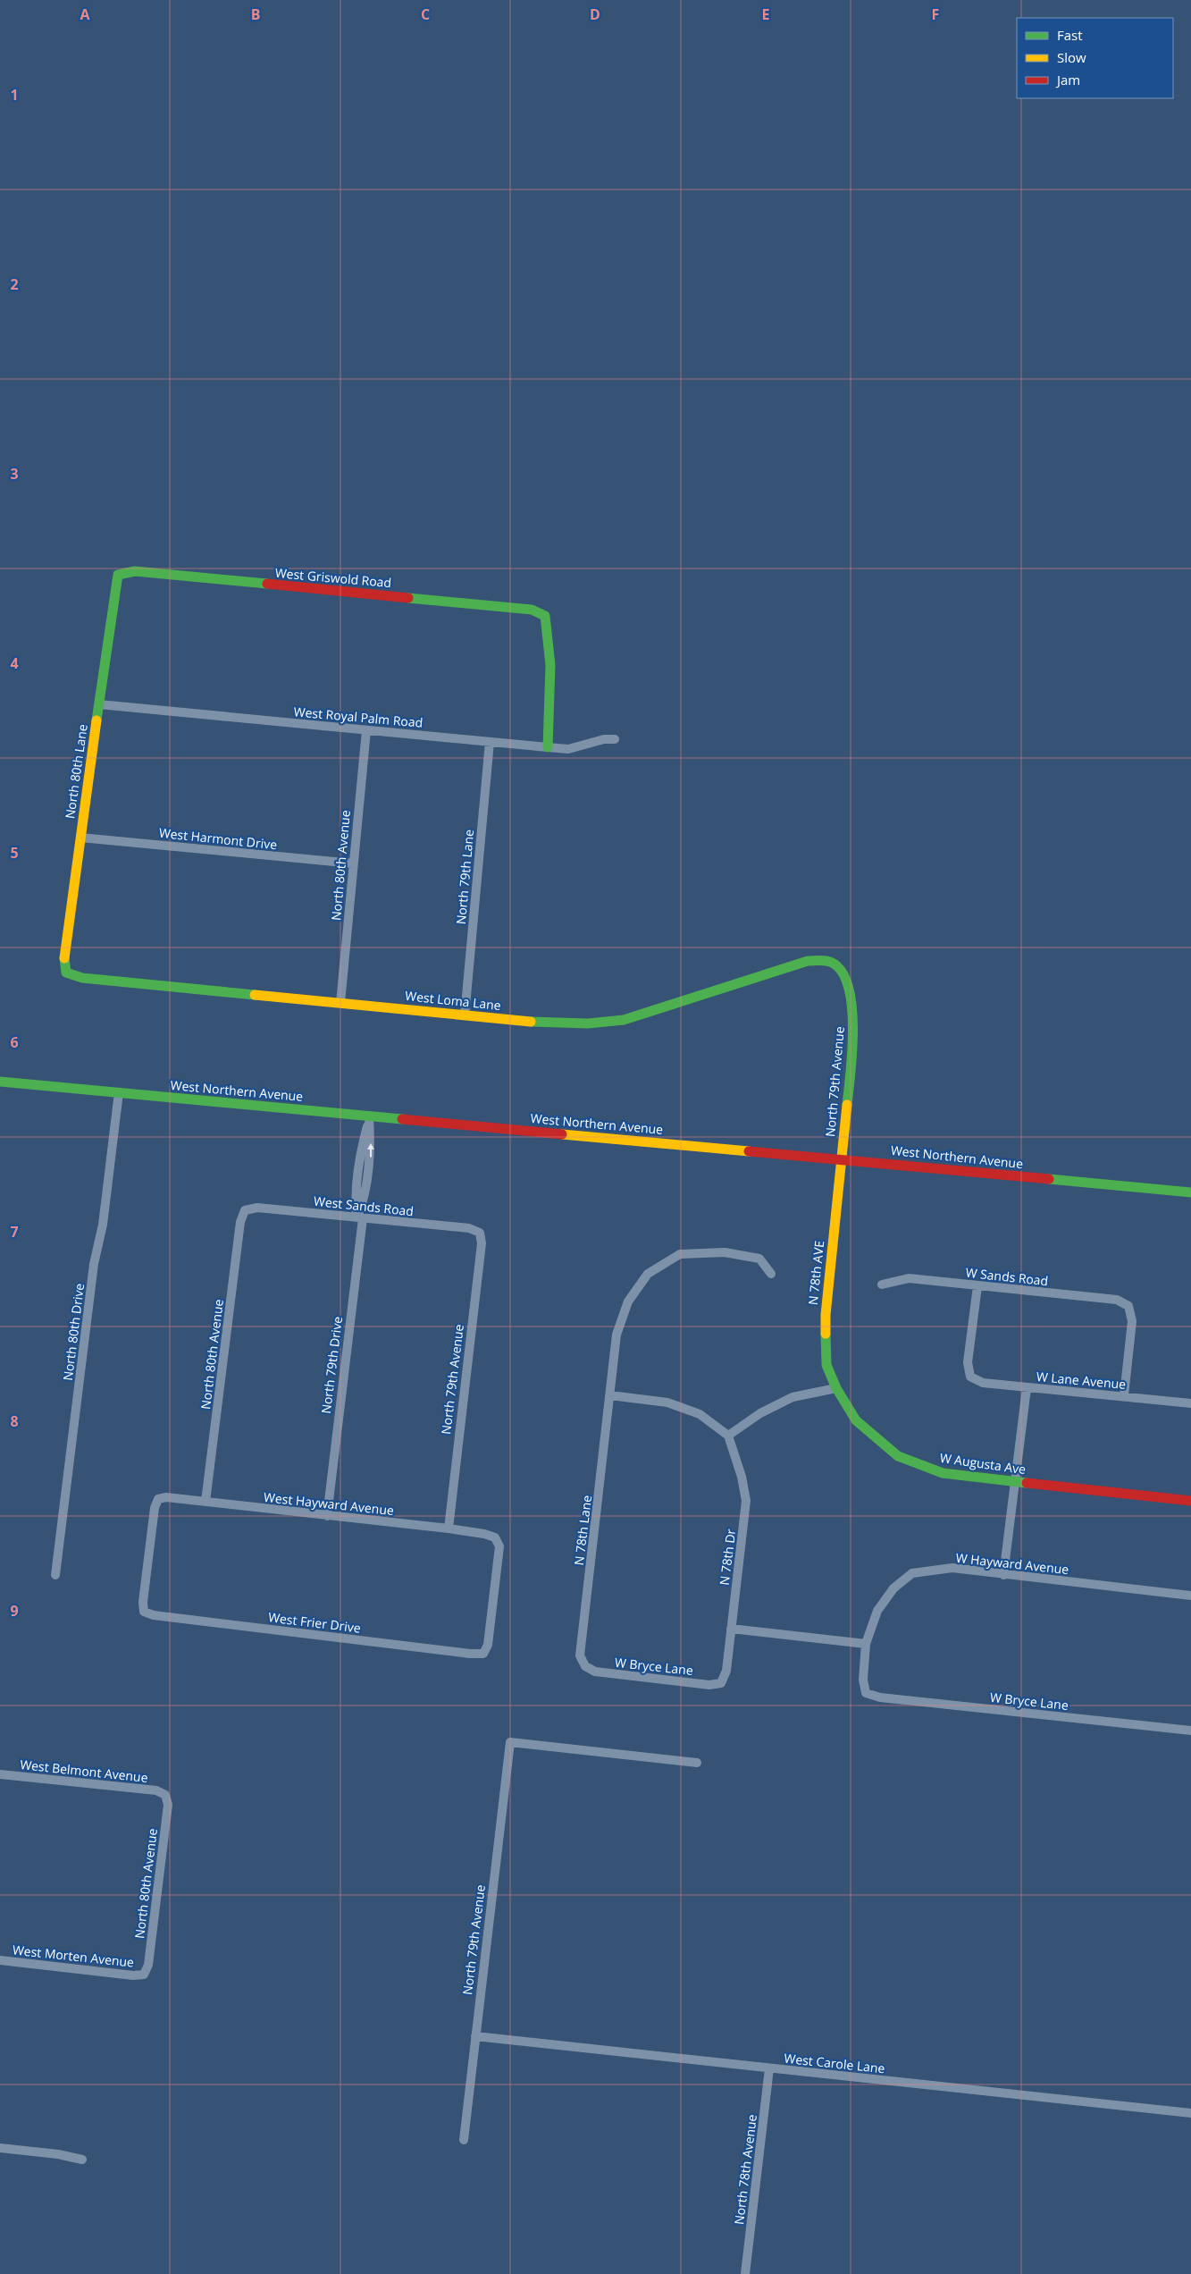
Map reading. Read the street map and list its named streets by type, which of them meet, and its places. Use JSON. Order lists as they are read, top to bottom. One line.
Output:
{"streets":{"street":["West Griswold Road","West Royal Palm Road","North 80th Lane","West Harmont Drive","North 80th Avenue","North 79th Lane","West Loma Lane","North 79th Avenue","West Northern Avenue","West Sands Road","N 78th AVE","W Sands Road","North 80th Drive","North 79th Drive","W Lane Avenue","W Augusta Ave","West Hayward Avenue","N 78th Lane","N 78th Dr","W Hayward Avenue","West Frier Drive","W Bryce Lane","West Belmont Avenue","West Morten Avenue","West Carole Lane","North 78th Avenue"]},"crossings":[["West Griswold Road","West Royal Palm Road"],["West Griswold Road","North 80th Lane"],["West Royal Palm Road","North 80th Lane"],["West Royal Palm Road","North 80th Avenue"],["West Royal Palm Road","North 79th Lane"],["North 80th Lane","West Harmont Drive"],["North 80th Lane","West Loma Lane"],["West Harmont Drive","North 80th Avenue"],["North 80th Avenue","West Loma Lane"],["North 80th Avenue","West Sands Road"],["North 80th Avenue","West Hayward Avenue"],["North 80th Avenue","West Belmont Avenue"],["North 80th Avenue","West Morten Avenue"],["North 79th Lane","West Loma Lane"],["West Loma Lane","North 79th Avenue"],["North 79th Avenue","West Northern Avenue"],["North 79th Avenue","West Sands Road"],["North 79th Avenue","N 78th AVE"],["North 79th Avenue","West Hayward Avenue"],["North 79th Avenue","West Carole Lane"],["West Northern Avenue","N 78th AVE"],["West Northern Avenue","North 80th Drive"],["West Northern Avenue","North 79th Drive"],["West Sands Road","North 79th Drive"],["N 78th AVE","W Augusta Ave"],["W Sands Road","W Lane Avenue"],["North 79th Drive","West Hayward Avenue"],["West Hayward Avenue","West Frier Drive"],["N 78th Lane","W Bryce Lane"],["N 78th Dr","W Bryce Lane"],["W Hayward Avenue","W Bryce Lane"],["West Carole Lane","North 78th Avenue"]],"legend":["Fast","Slow","Jam"],"grid":{"columns":["A","B","C","D","E","F"],"rows":["1","2","3","4","5","6","7","8","9"]}}
